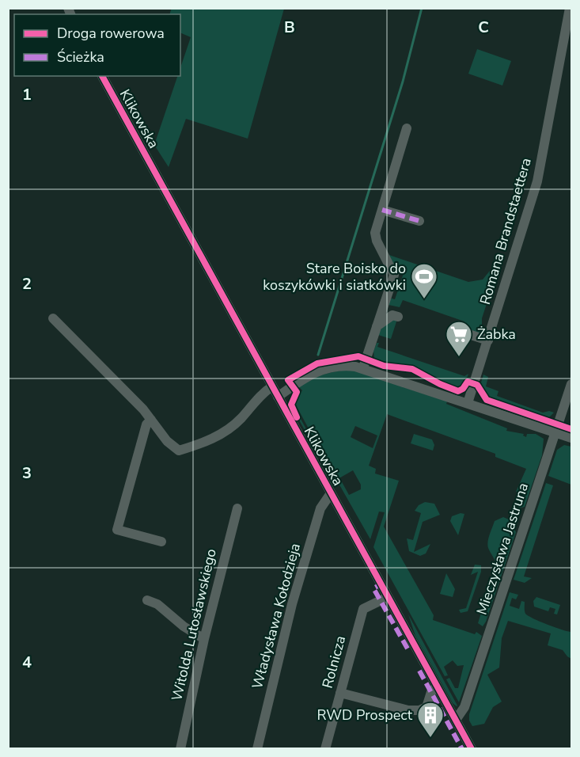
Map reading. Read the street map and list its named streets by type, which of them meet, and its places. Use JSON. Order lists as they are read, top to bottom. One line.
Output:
{"streets":{"street":["Klikowska","Romana Brandstaettera","Mieczysława Jastruna","Władysława Kołodzieja","Witolda Lutosławskiego","Rolnicza"]},"crossings":[["Klikowska","Mieczysława Jastruna"],["Klikowska","Władysława Kołodzieja"],["Klikowska","Rolnicza"]],"places":{"sports":["Stare Boisko do koszykówki i siatkówki"],"supermarket":["Żabka"],"building":["RWD Prospect"]},"legend":["Droga rowerowa","Ścieżka"],"grid":{"columns":["B","C"],"rows":["1","2","3","4"]}}
